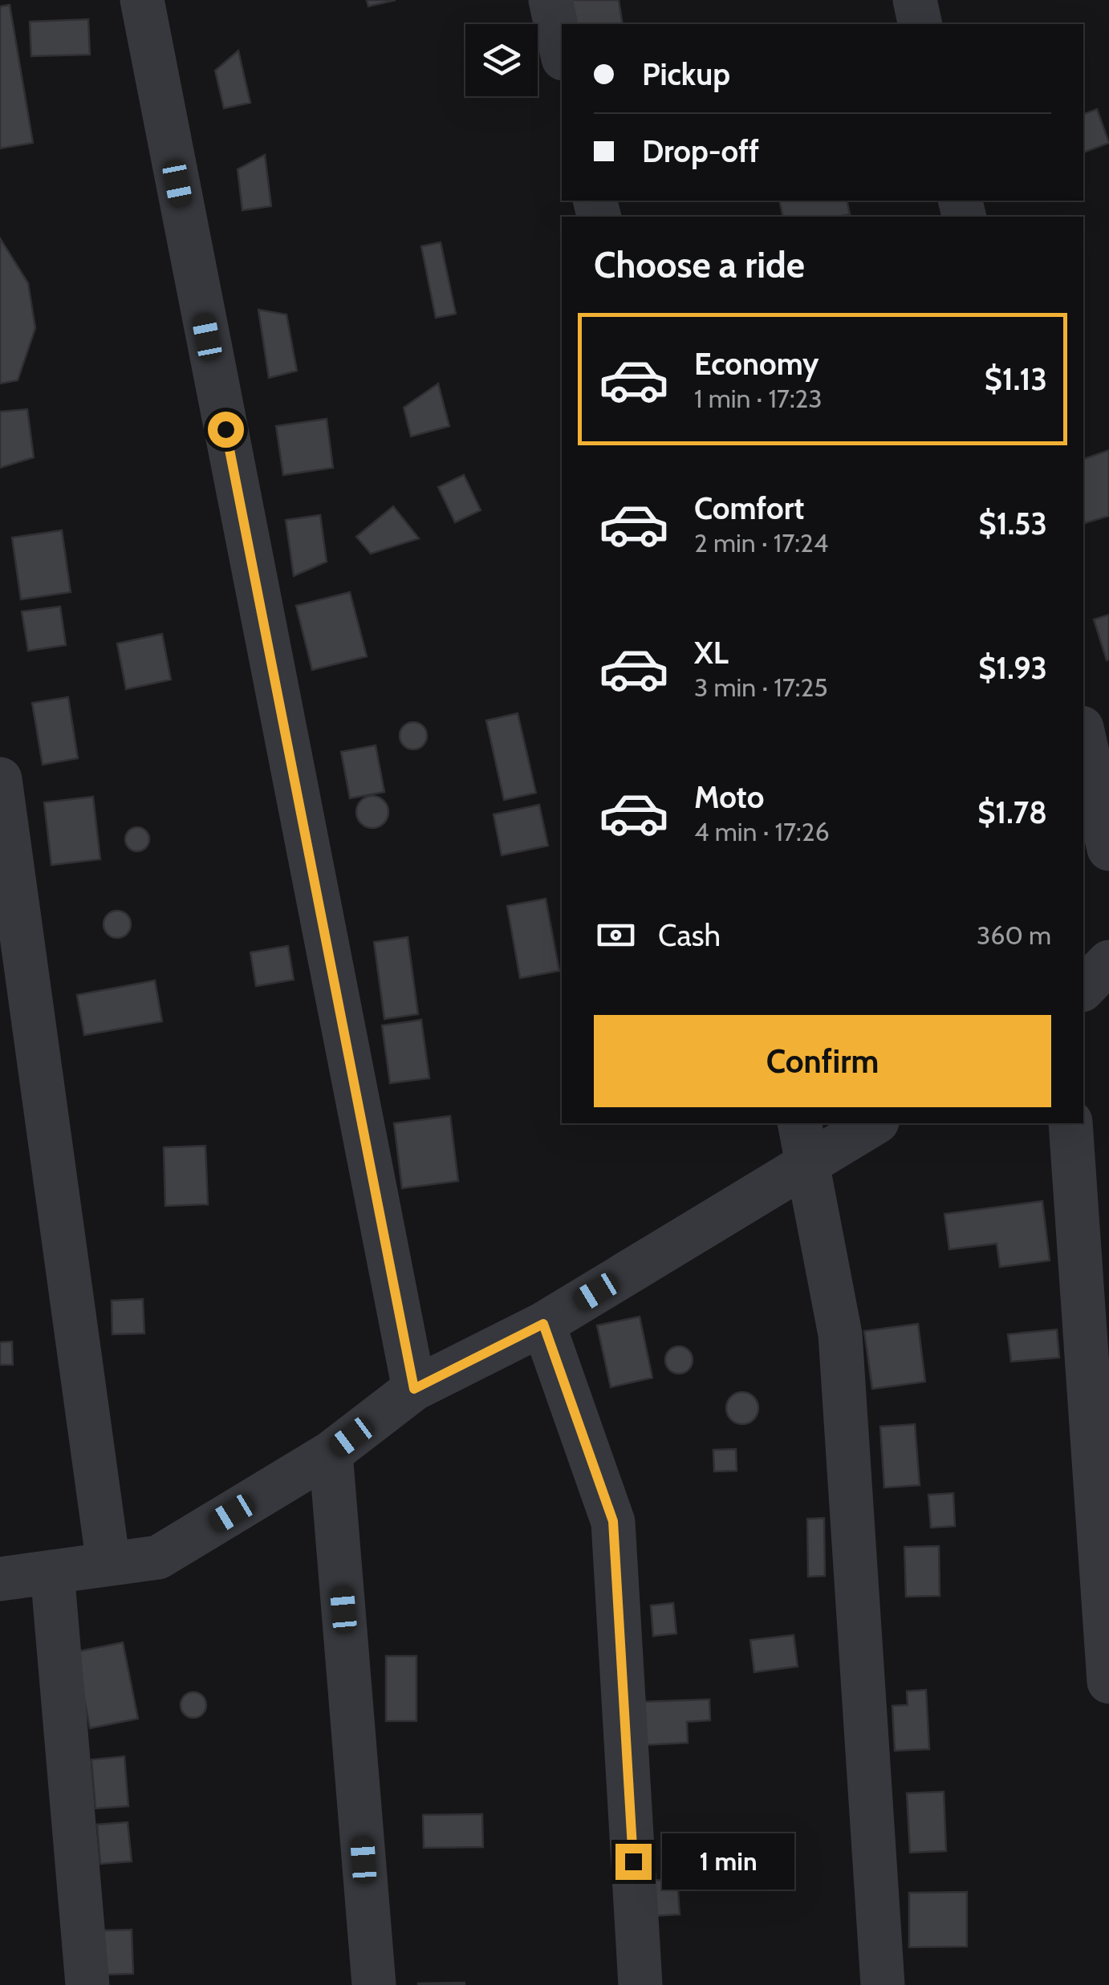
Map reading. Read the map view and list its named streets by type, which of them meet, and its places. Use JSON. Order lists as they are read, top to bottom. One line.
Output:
{"page":{"banner":["Pickup","Drop-off"],"heading":"Choose a ride","list":[{"name":"Economy","note":"1 min · 17:23","value":"$1.13"},{"name":"Comfort","note":"2 min · 17:24","value":"$1.53"},{"name":"XL","note":"3 min · 17:25","value":"$1.93"},{"name":"Moto","note":"4 min · 17:26","value":"$1.78"}],"pay":["Cash","360 m"],"buttons":"Confirm","bubble":"1 min"}}
